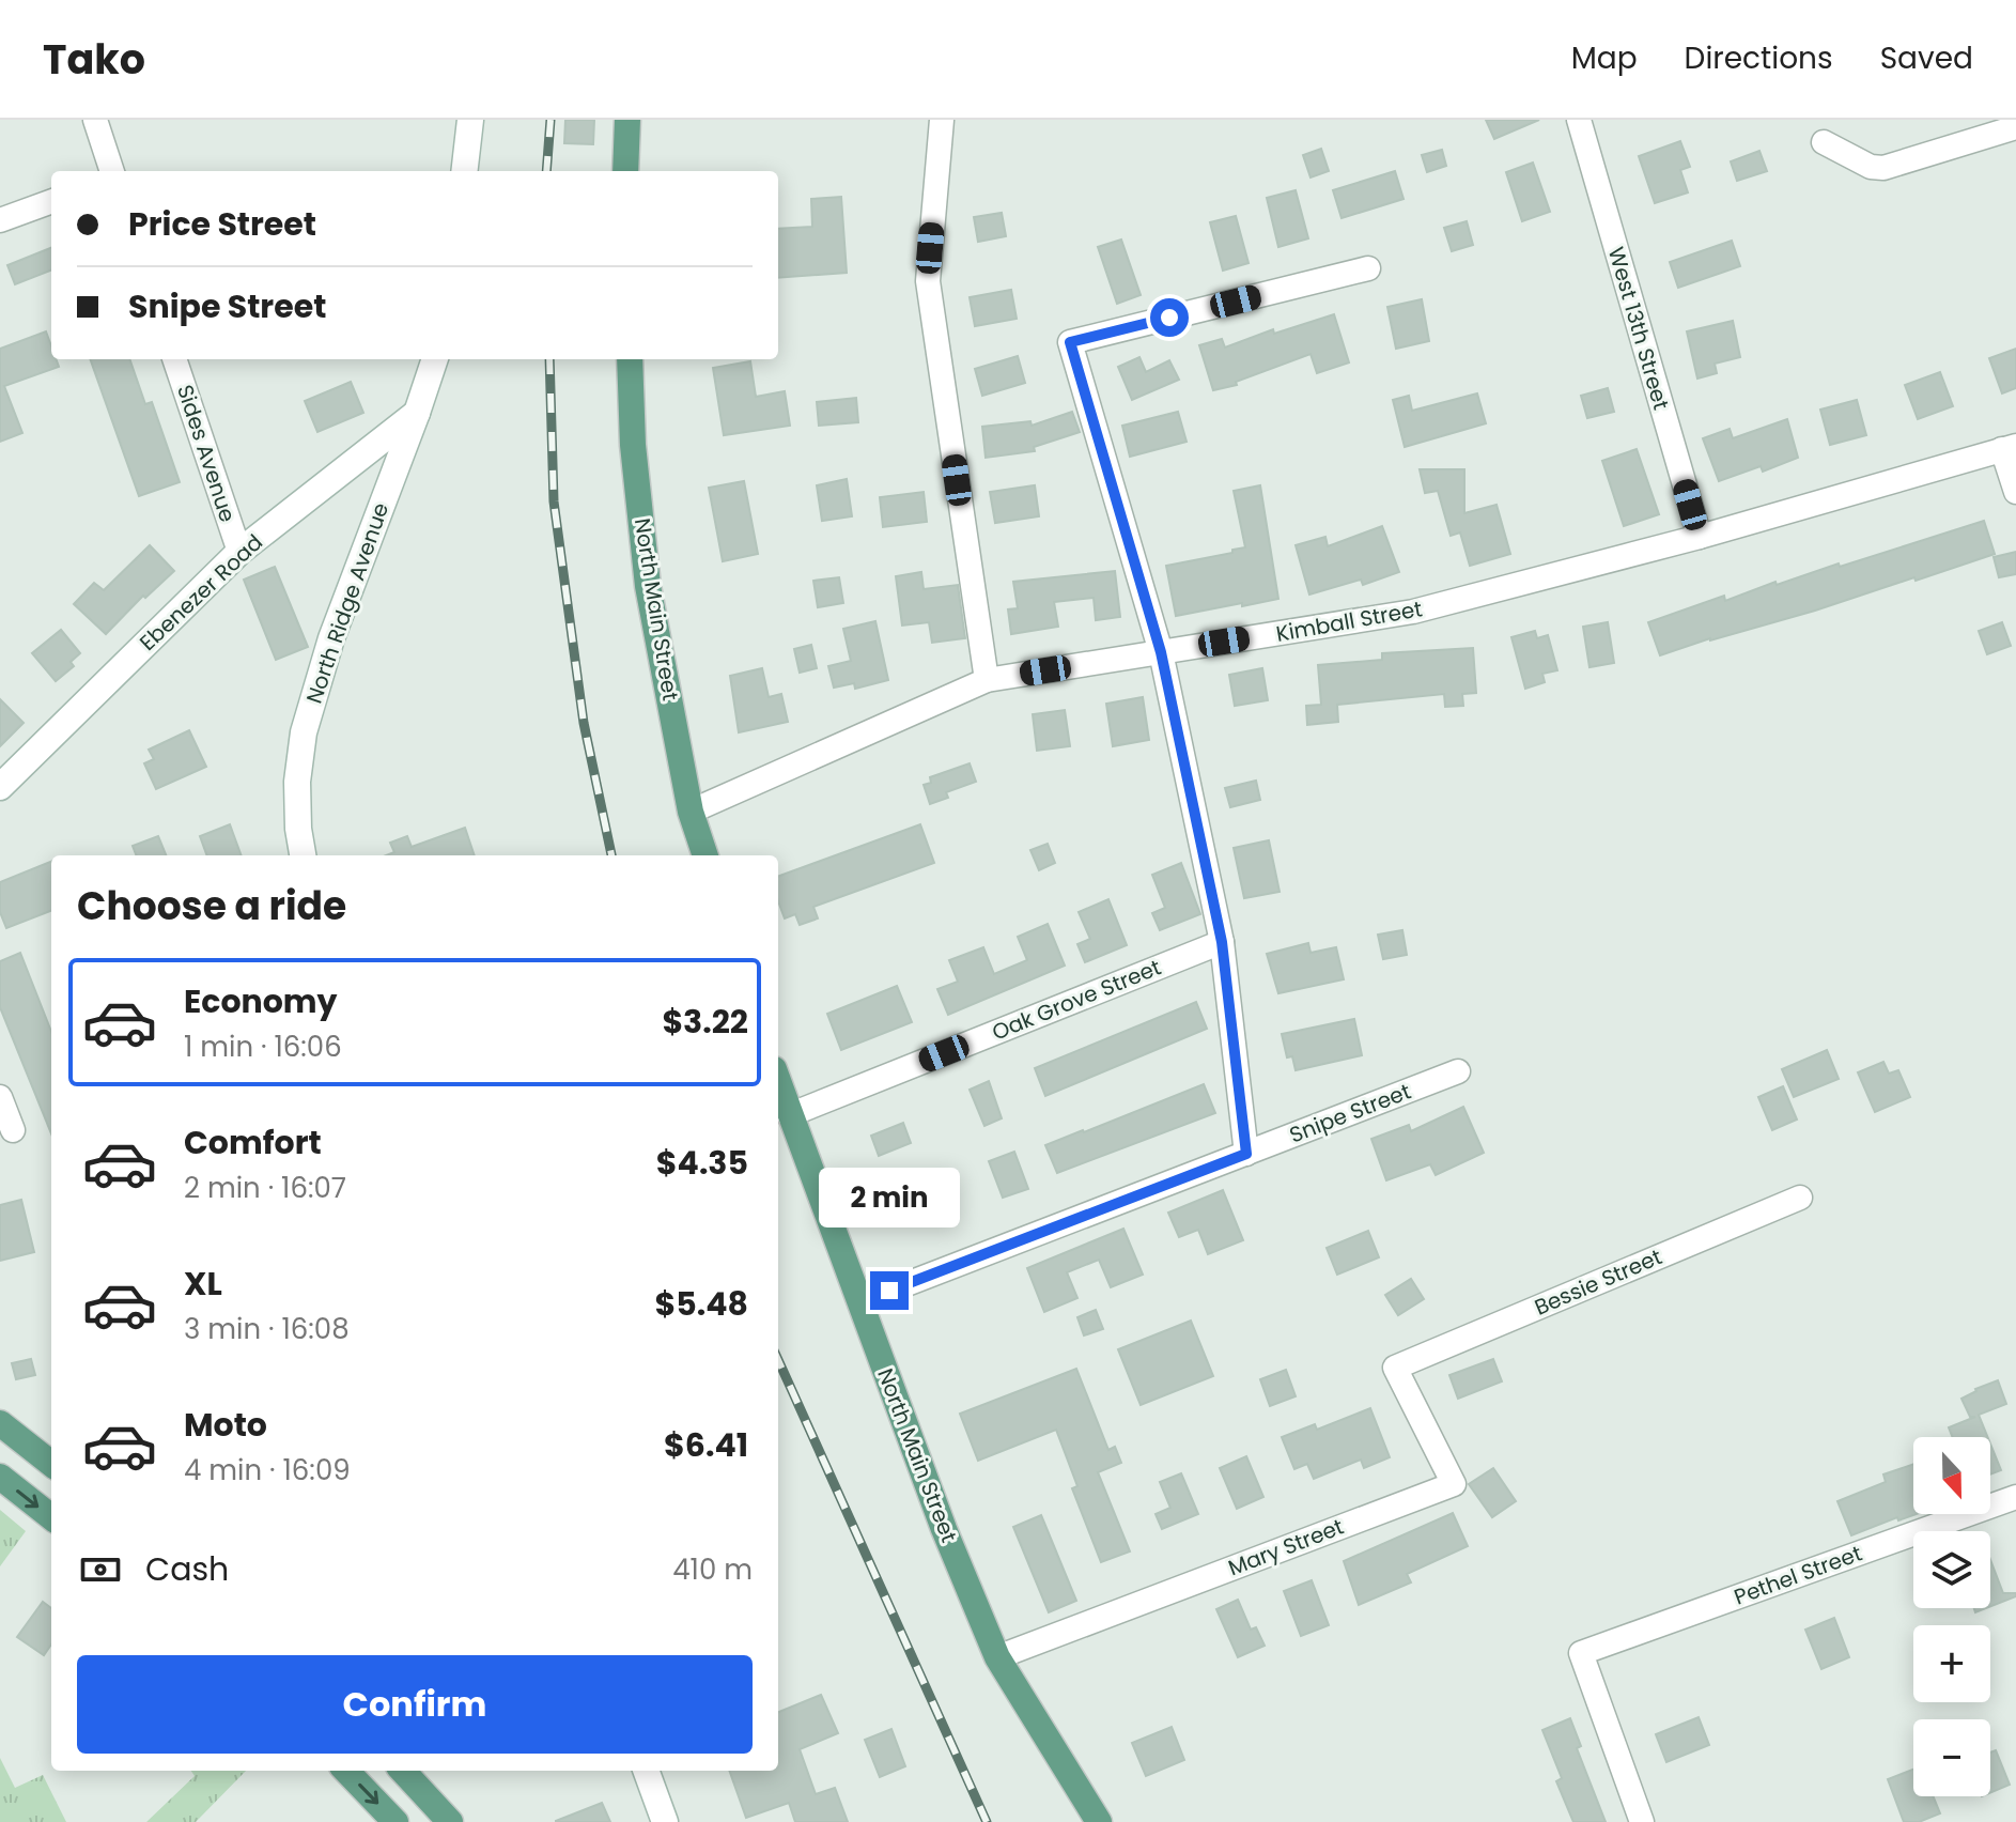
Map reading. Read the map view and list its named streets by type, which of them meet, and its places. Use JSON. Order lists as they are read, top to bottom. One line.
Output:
{"streets":{"main road":["North Main Street"],"street":["West 13th Street","Sides Avenue","Ebenezer Road","North Ridge Avenue","Kimball Street","Oak Grove Street","Snipe Street","Bessie Street","Mary Street","Pethel Street"]},"crossings":[["West 13th Street","Kimball Street"],["Sides Avenue","Ebenezer Road"],["Ebenezer Road","North Ridge Avenue"],["North Main Street","Kimball Street"],["North Main Street","Oak Grove Street"],["North Main Street","Snipe Street"],["North Main Street","Mary Street"],["Bessie Street","Mary Street"]],"north":"bottom","page":{"header":"Tako","nav":["Map","Directions","Saved"],"banner":["Price Street","Snipe Street"],"heading":"Choose a ride","list":[{"name":"Economy","note":"1 min · 16:06","value":"$3.22"},{"name":"Comfort","note":"2 min · 16:07","value":"$4.35"},{"name":"XL","note":"3 min · 16:08","value":"$5.48"},{"name":"Moto","note":"4 min · 16:09","value":"$6.41"}],"bubble":"2 min","map_buttons":["+","−"],"pay":["Cash","410 m"],"buttons":"Confirm"}}
